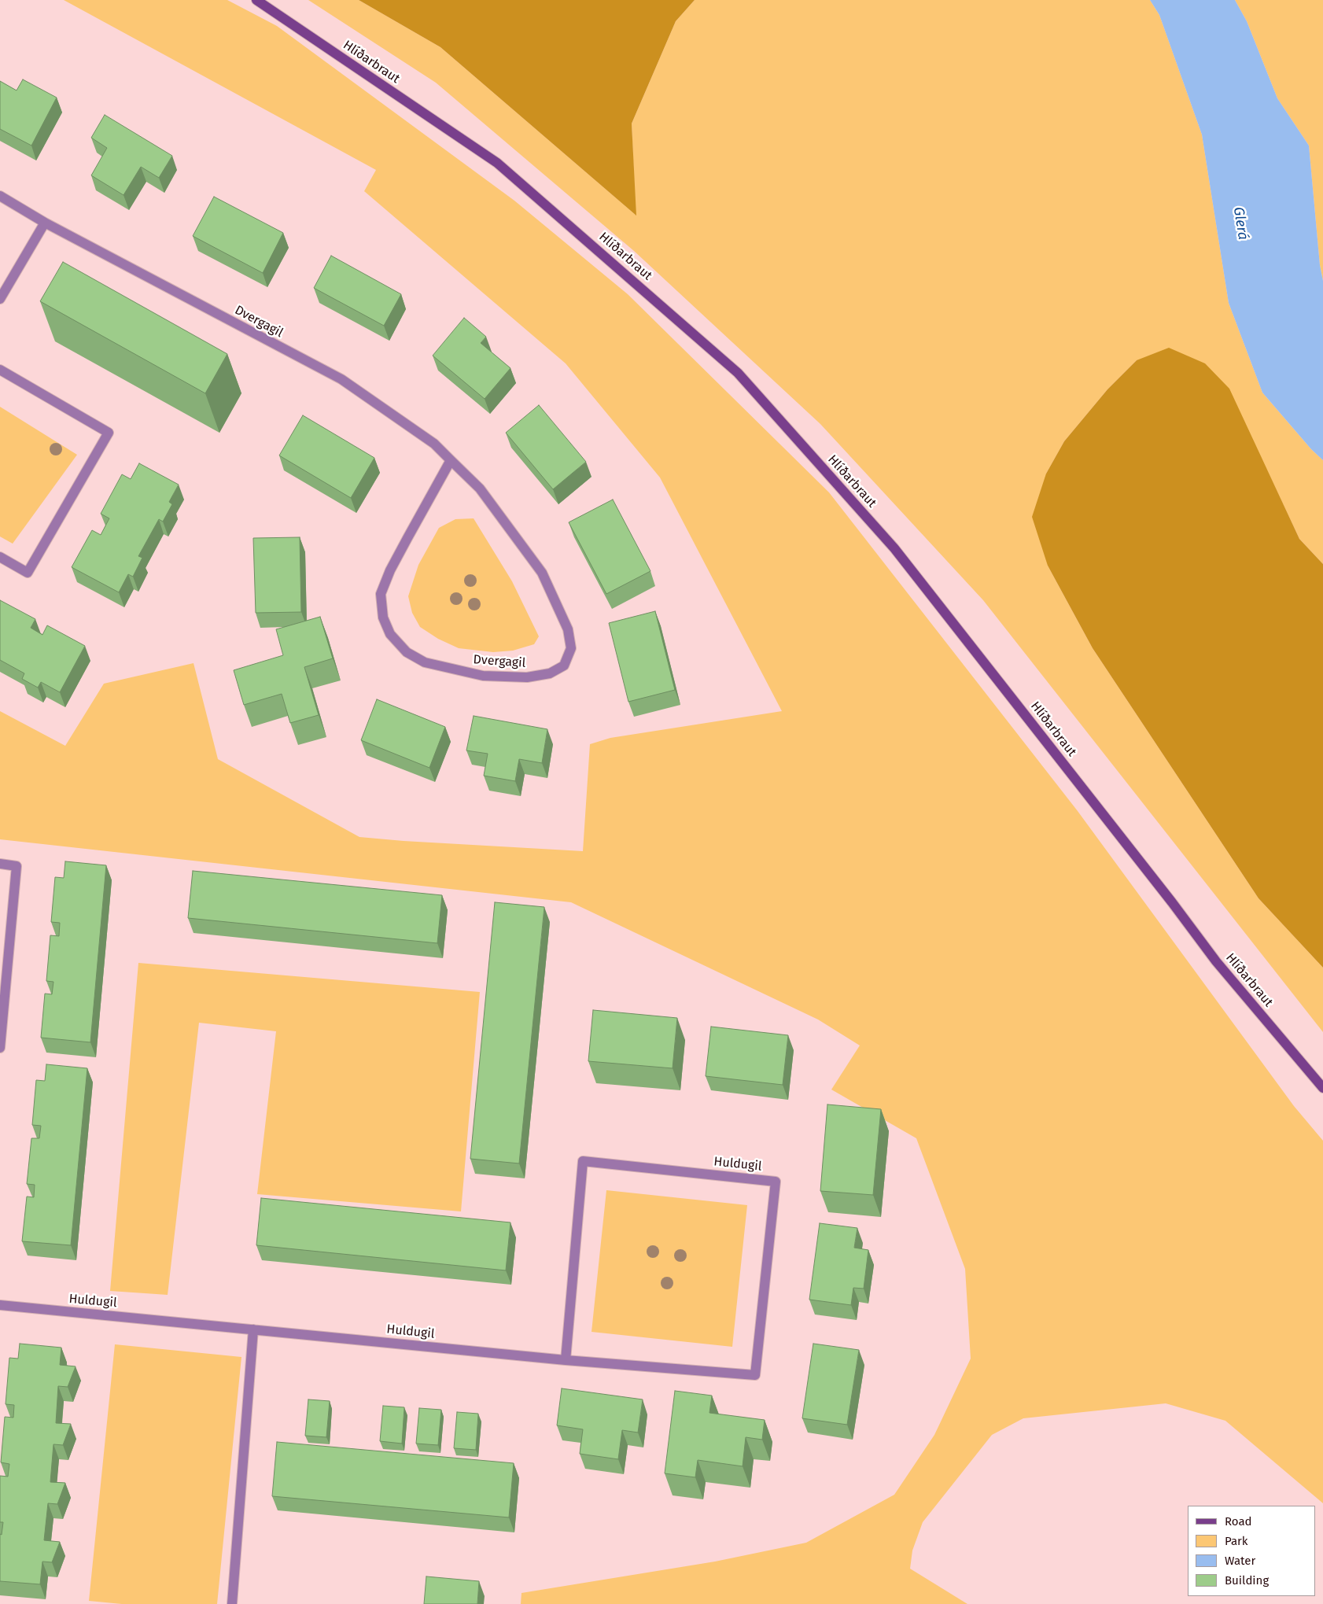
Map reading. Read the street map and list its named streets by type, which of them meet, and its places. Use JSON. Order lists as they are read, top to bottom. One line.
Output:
{"streets":{"main road":["Hlíðarbraut"],"street":["Dvergagil","Huldugil"]},"water":["Glerá"],"legend":["Road","Park","Water","Building"]}
